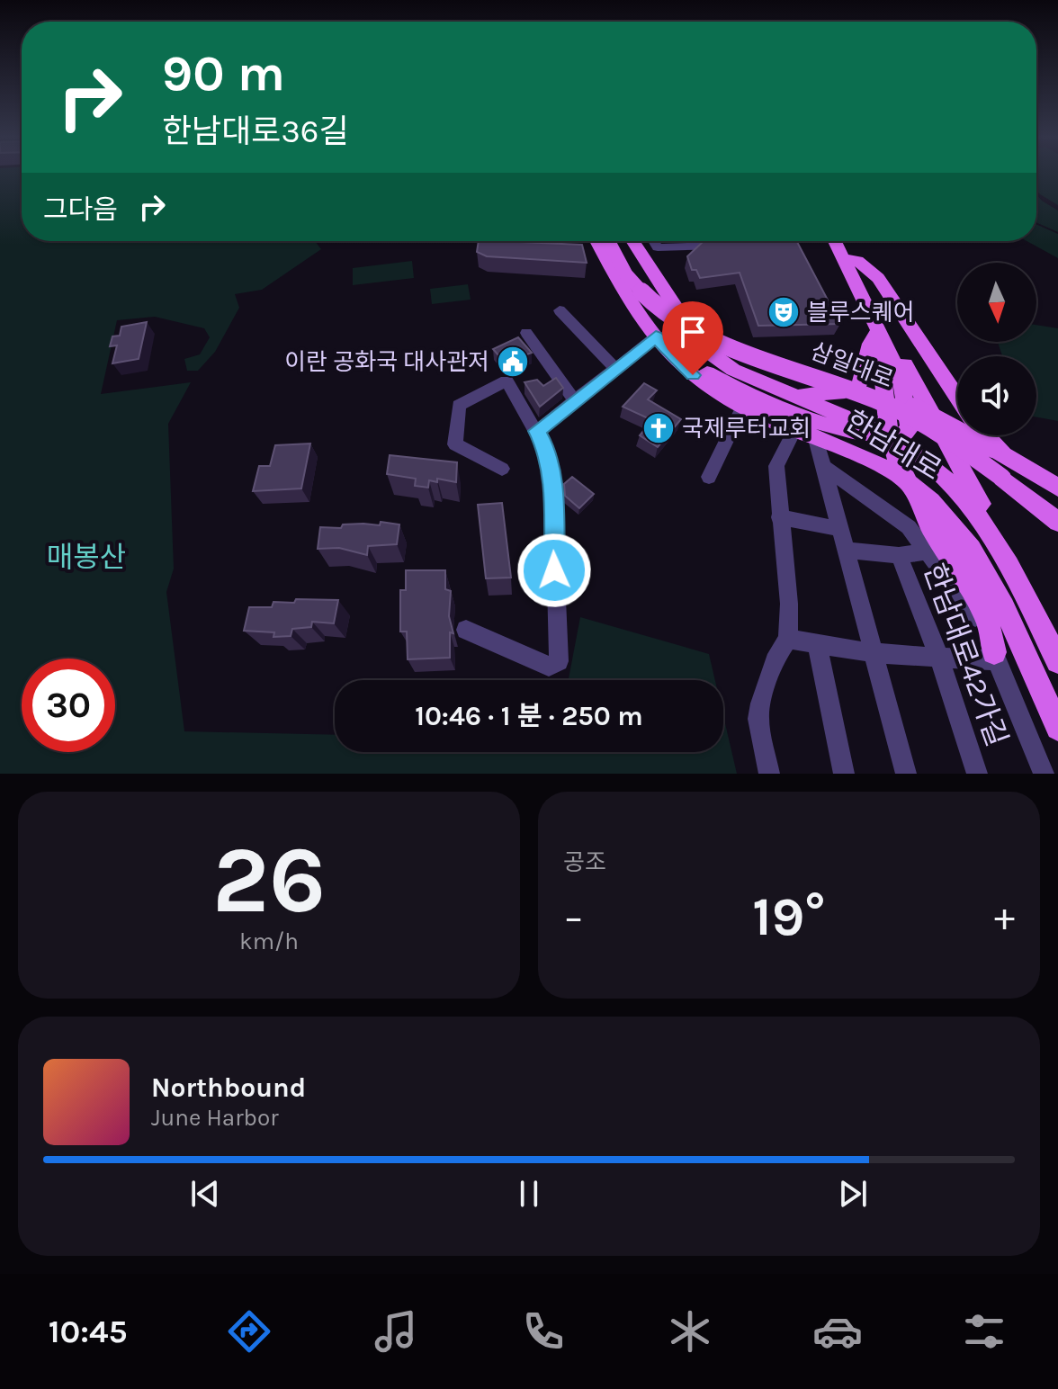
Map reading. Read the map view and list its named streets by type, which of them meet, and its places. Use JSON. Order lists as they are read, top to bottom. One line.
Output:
{"streets":{"main road":["삼일대로","한남대로"],"street":["한남대로42가길"]},"parks":["매봉산"],"places":{"theatre":["블루스퀘어"],"public building":["이란 공화국 대사관저"],"church":["국제루터교회"]},"north":"bottom","page":{"turn":["90 m","한남대로36길"],"then":"그다음","limit":"30","trip":"10:46 · 1 분 · 250 m","tile":[["26","km/h"],"공조"],"heat":["−","19°","+"],"song":["Northbound","June Harbor"],"tabs":"10:45"}}
